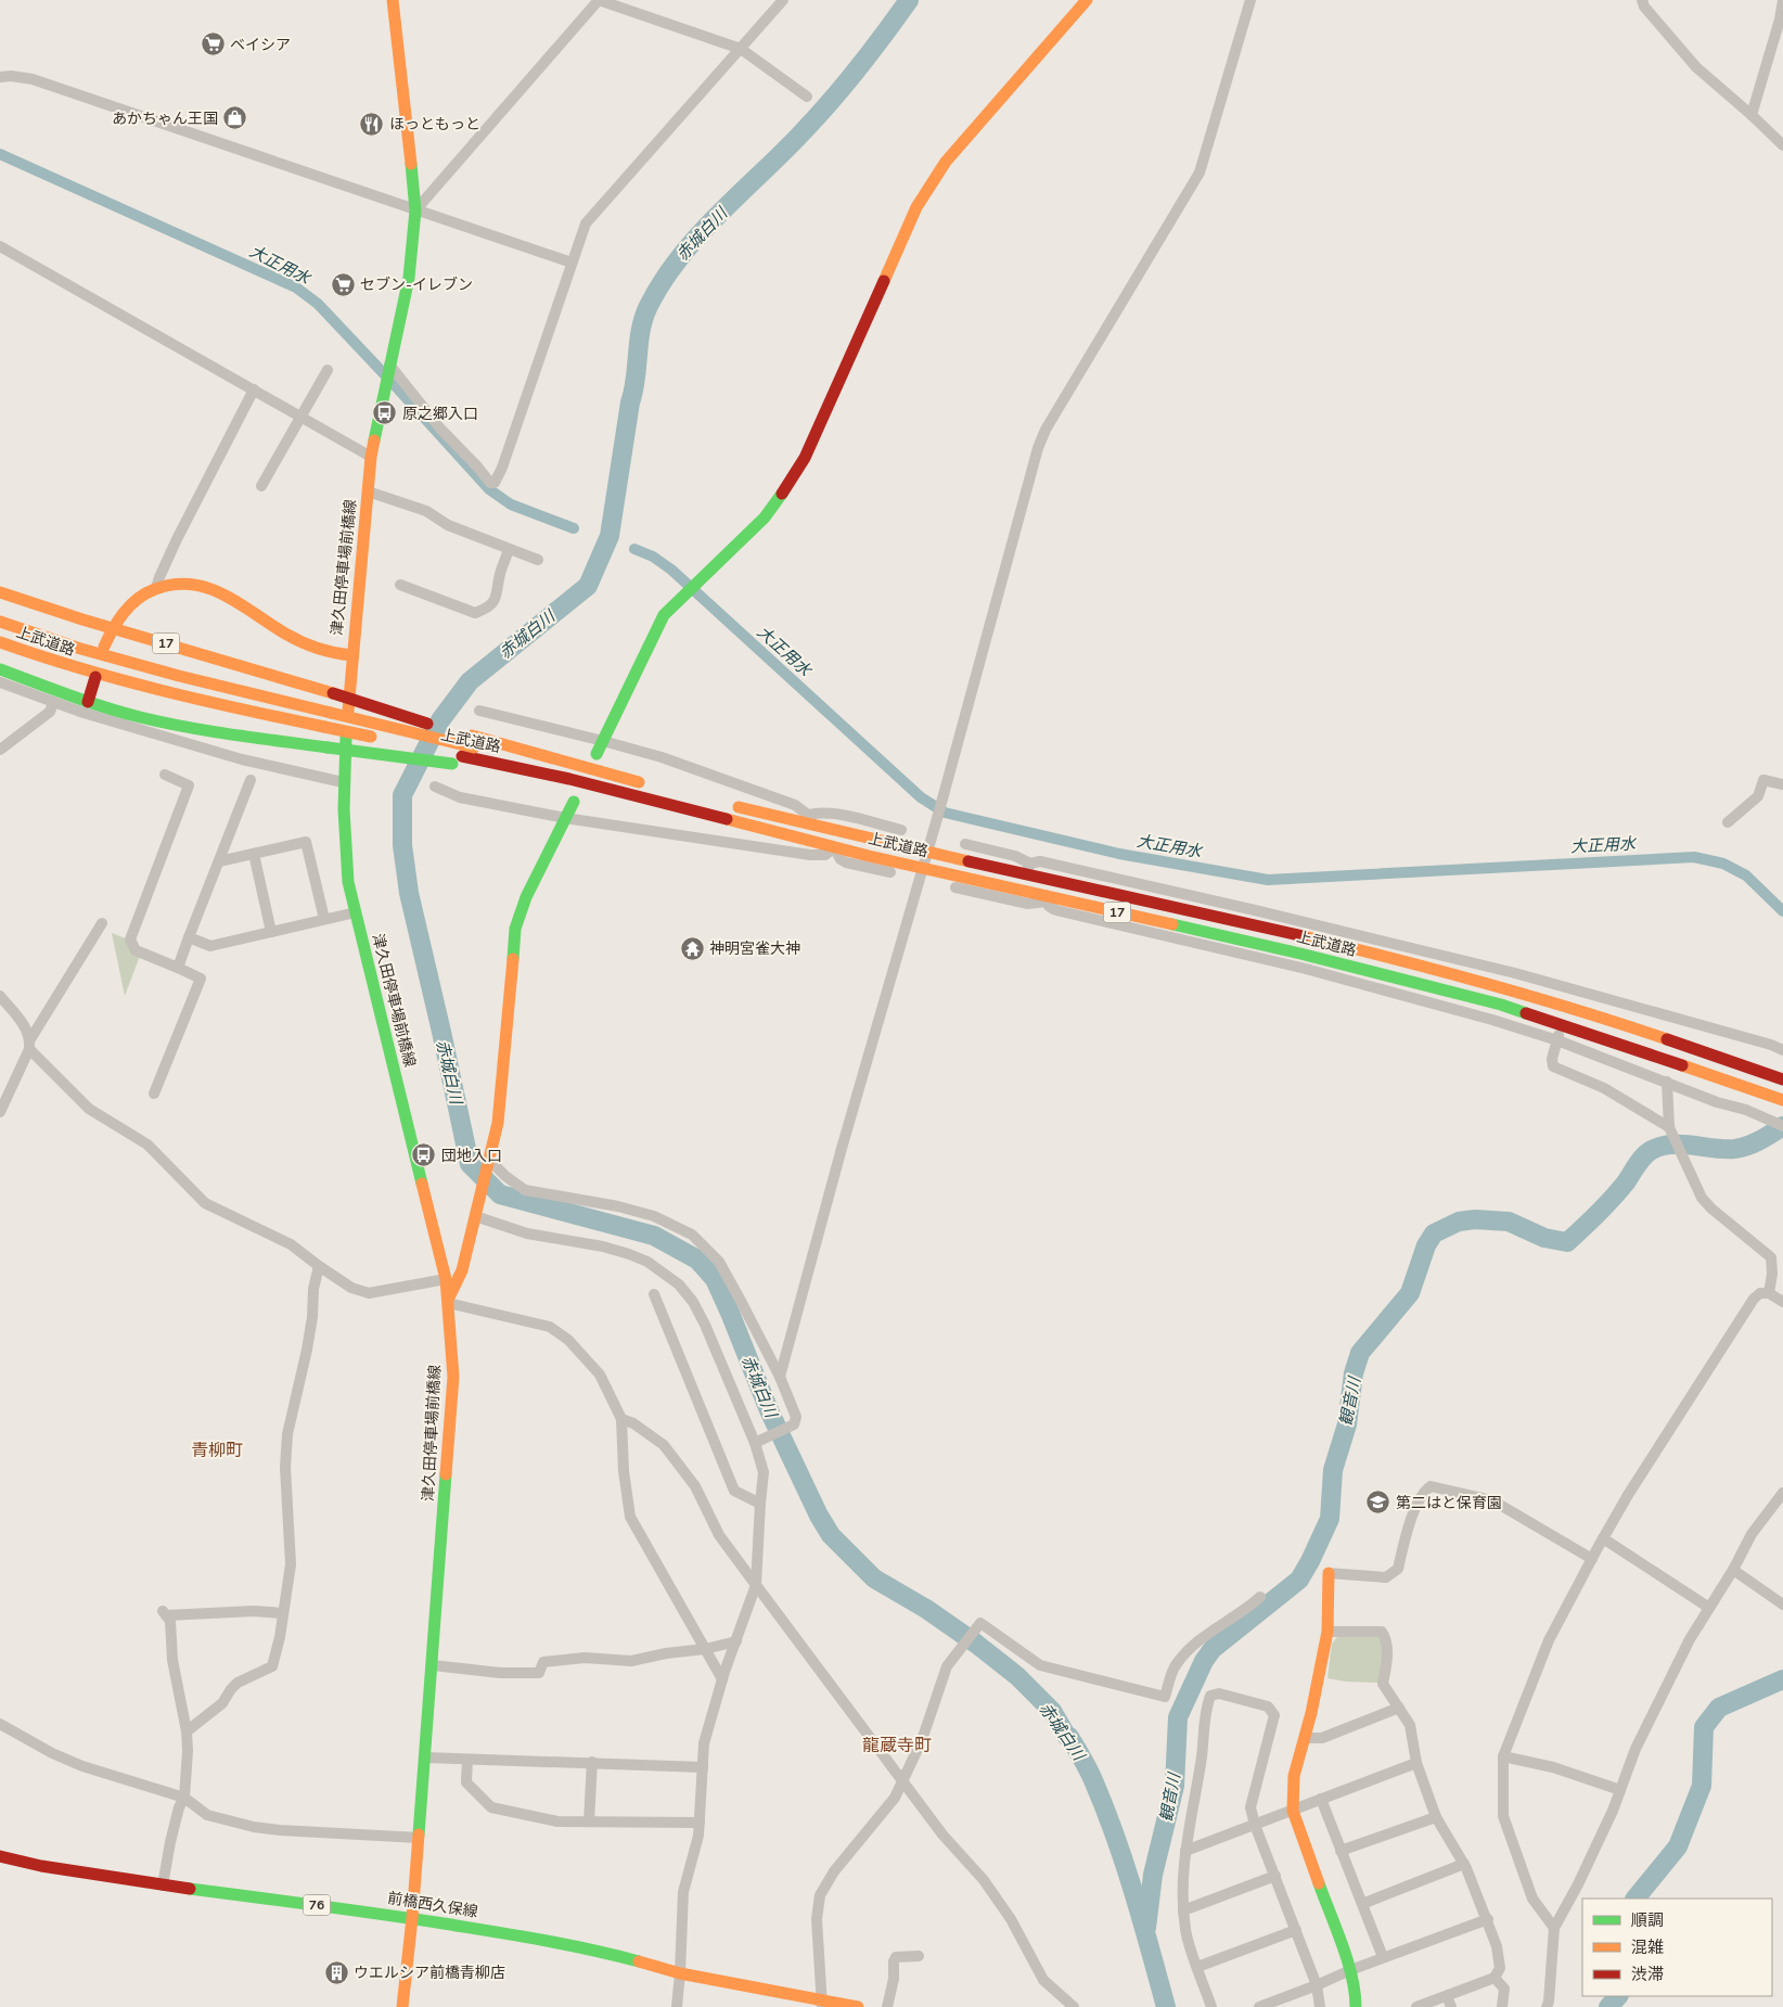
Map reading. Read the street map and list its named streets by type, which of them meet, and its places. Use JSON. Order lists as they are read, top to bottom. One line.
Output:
{"streets":{"main road":["津久田停車場前橋線","上武道路","17","76","前橋西久保線"]},"crossings":[["津久田停車場前橋線","前橋西久保線"],["上武道路","17"]],"districts":["青柳町","龍蔵寺町"],"water":["赤城白川","大正用水","観音川"],"places":{"supermarket":["ベイシア","セブン-イレブン"],"shop":["あかちゃん王国"],"restaurant":["ほっともっと"],"bus stop":["原之郷入口","団地入口"],"temple":["神明宮雀大神"],"school or university":["第二はと保育園"],"building":["ウエルシア前橋青柳店"]},"legend":["順調","混雑","渋滞"]}
